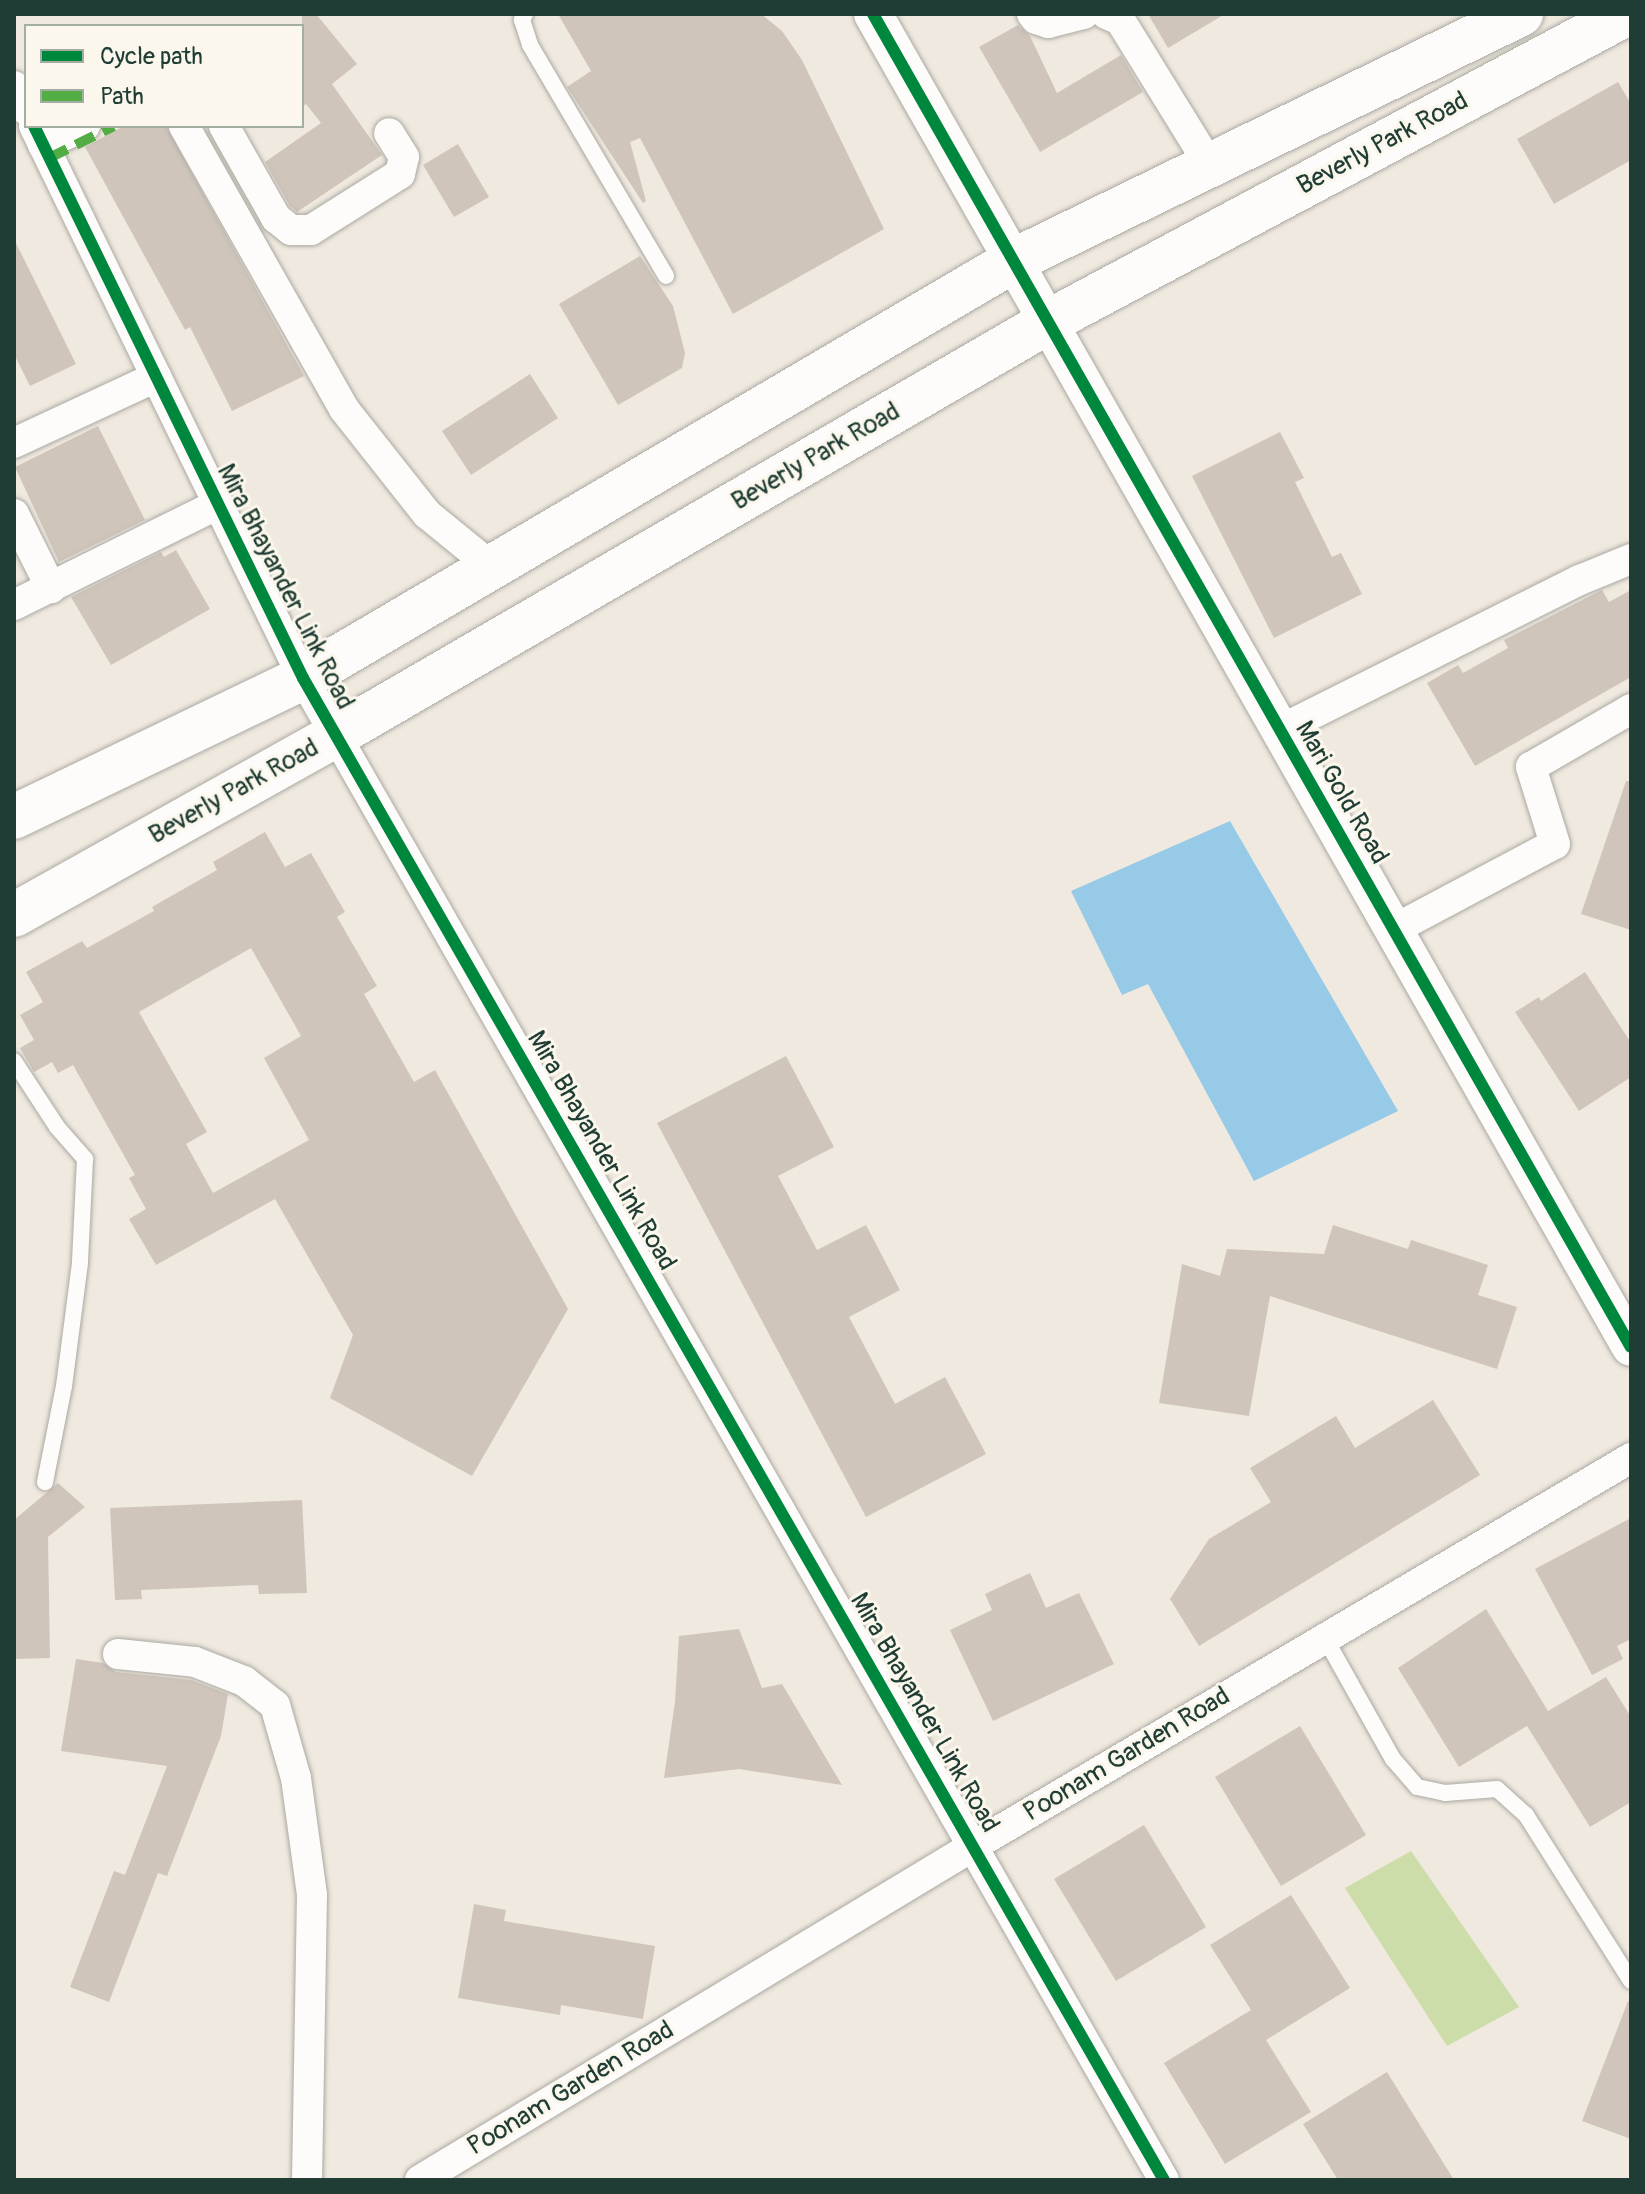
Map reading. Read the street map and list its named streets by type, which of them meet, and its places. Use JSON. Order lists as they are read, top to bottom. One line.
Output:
{"streets":{"main road":["Beverly Park Road"],"street":["Mira Bhayander Link Road","Mari Gold Road","Poonam Garden Road"]},"crossings":[["Beverly Park Road","Mira Bhayander Link Road"],["Beverly Park Road","Mari Gold Road"],["Mira Bhayander Link Road","Poonam Garden Road"]],"legend":["Cycle path","Path"]}
